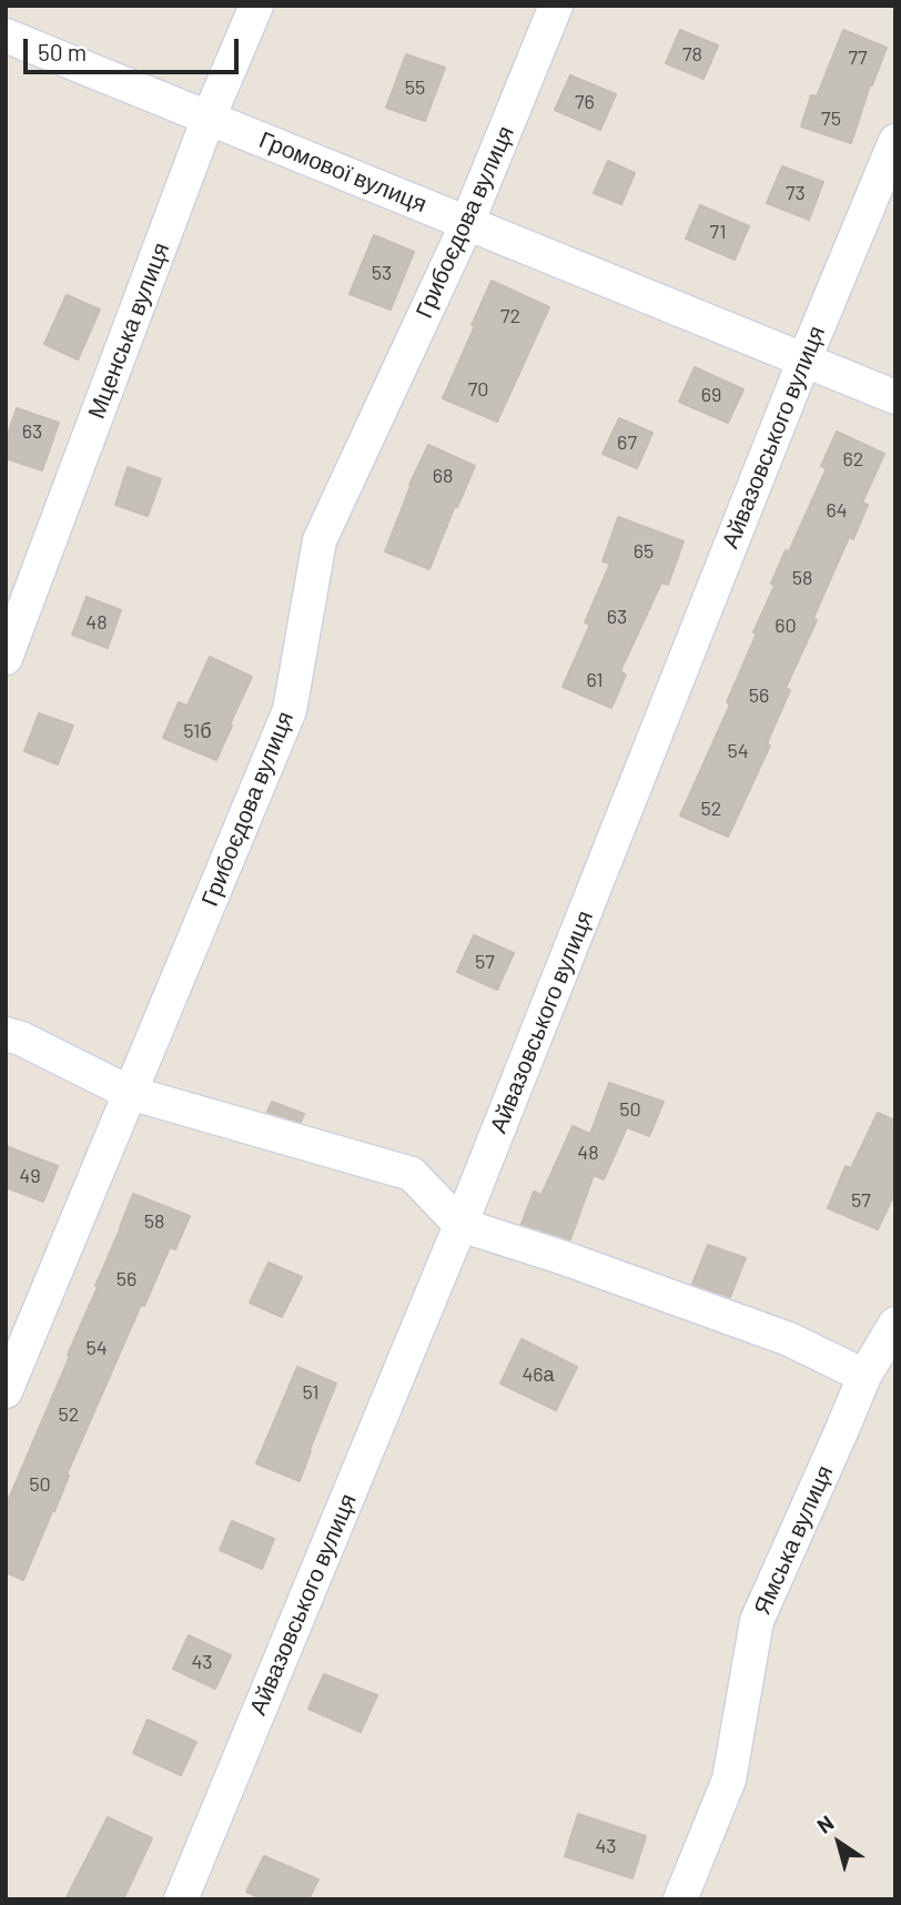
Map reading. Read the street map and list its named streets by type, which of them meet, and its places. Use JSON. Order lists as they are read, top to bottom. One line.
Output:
{"streets":{"street":["Громової вулиця","Грибоєдова вулиця","Мценська вулиця","Айвазовського вулиця","Ямська вулиця"]},"crossings":[["Громової вулиця","Грибоєдова вулиця"],["Громової вулиця","Мценська вулиця"],["Громової вулиця","Айвазовського вулиця"]],"house_numbers":["78","77","55","76","75","73","71","53","72","70","69","63","67","62","68","64","65","58","63","48","60","61","56","51б","54","52","57","50","48","49","57","58","56","54","46а","51","52","50","43","43"],"scale_bar":"50 m","north":"top left"}
